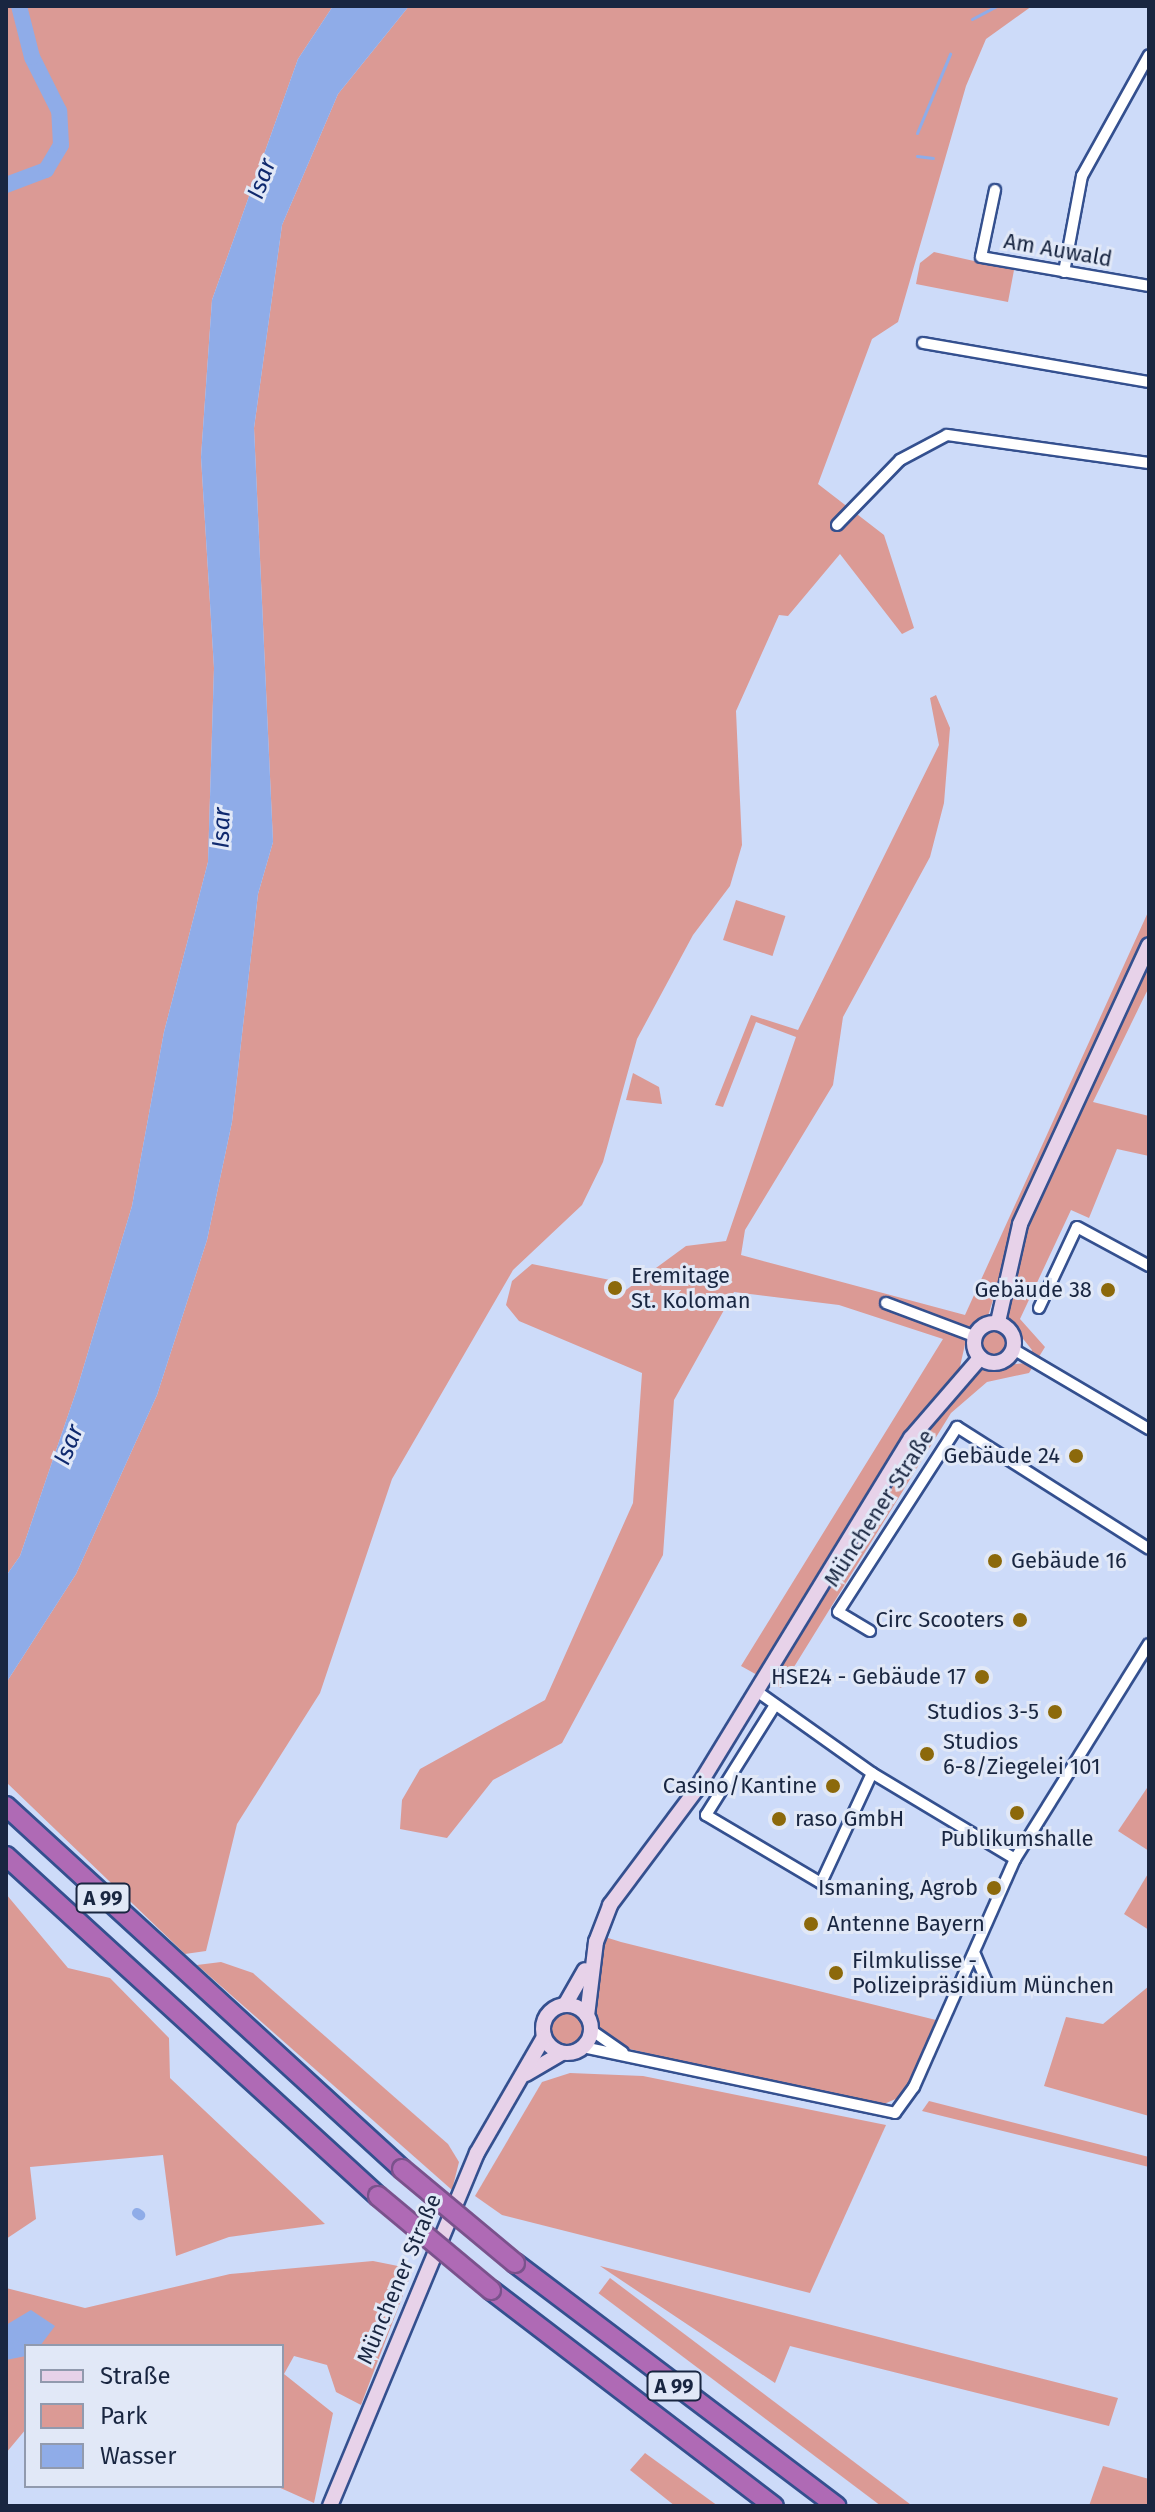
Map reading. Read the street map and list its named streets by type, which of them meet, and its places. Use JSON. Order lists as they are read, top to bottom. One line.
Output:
{"streets":{"highway":["A 99"],"main road":["Münchener Straße"],"street":["Am Auwald"]},"water":["Isar"],"places":["Eremitage St. Koloman","Gebäude 38","Gebäude 24","Gebäude 16","Circ Scooters","HSE24 - Gebäude 17","Studios 3-5","Studios 6-8/Ziegelei 101","Casino/Kantine","Publikumshalle","raso GmbH","Ismaning, Agrob","Antenne Bayern","Filmkulisse - Polizeipräsidium München"],"legend":["Straße","Park","Wasser"]}
